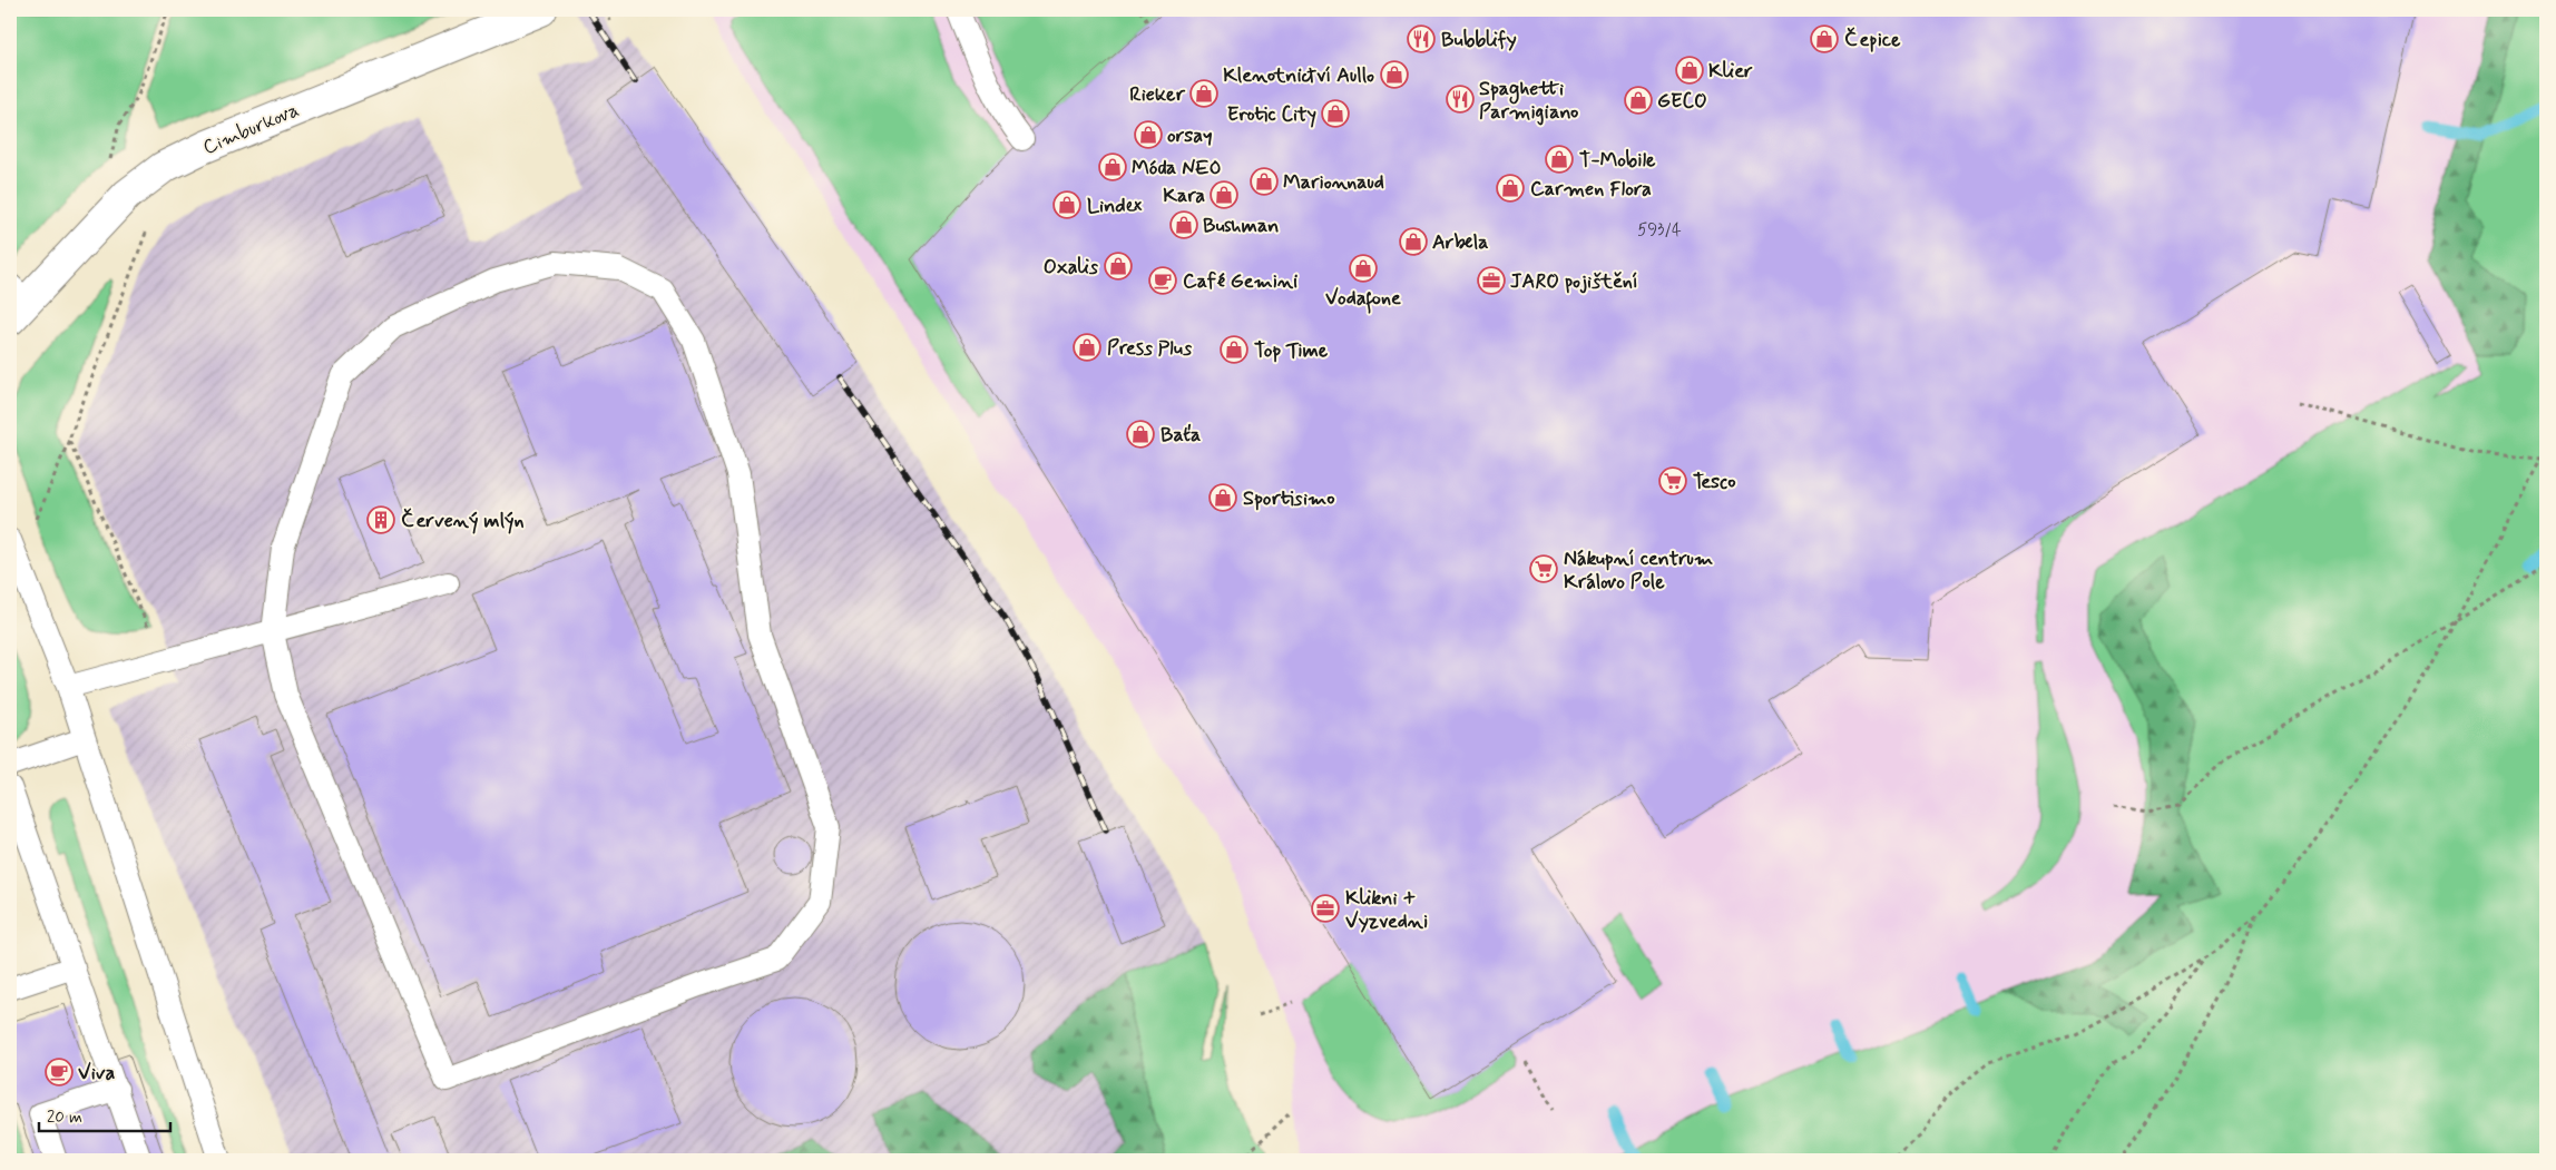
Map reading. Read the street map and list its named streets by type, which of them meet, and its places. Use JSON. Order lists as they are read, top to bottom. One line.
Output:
{"streets":{"street":["Cimburkova"]},"places":{"restaurant":["Bubblify","Spaghetti Parmigiano"],"shop":["Čepice","Klier","Klenotnictví Aullo","Rieker","GECO","Erotic City","orsay","T-Mobile","Móda NEO","Marionnaud","Carmen Flora","Kara","Lindex","Bushman","Arbela","Oxalis","Vodafone","Press Plus","Top Time","Baťa","Sportisimo"],"cafe":["Café Gemini","Viva"],"office":["JARO pojištění","Klikni + Vyzvedni"],"supermarket":["Tesco","Nákupní centrum Královo Pole"],"building":["Červený mlýn"]},"house_numbers":["593/4"],"scale_bar":"20 m"}
